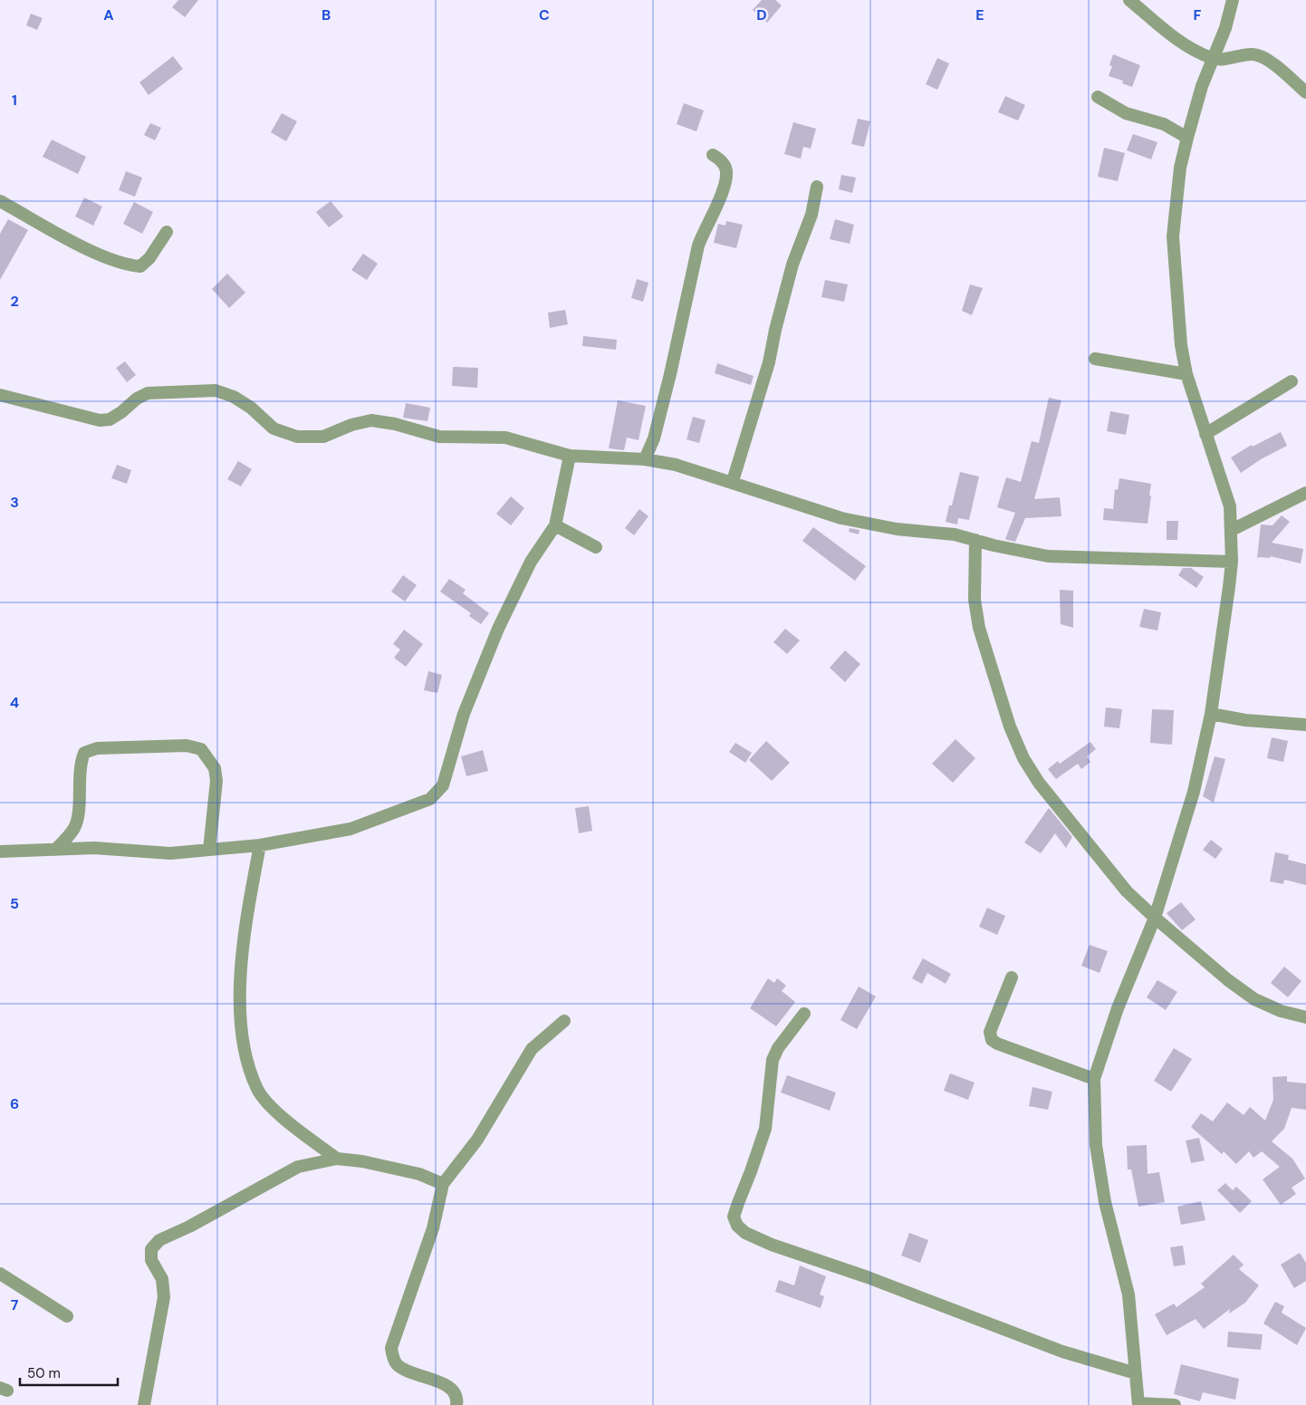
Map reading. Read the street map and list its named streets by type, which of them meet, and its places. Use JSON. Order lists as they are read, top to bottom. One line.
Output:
{"scale_bar":"50 m","grid":{"columns":["A","B","C","D","E","F"],"rows":["1","2","3","4","5","6","7"]}}
